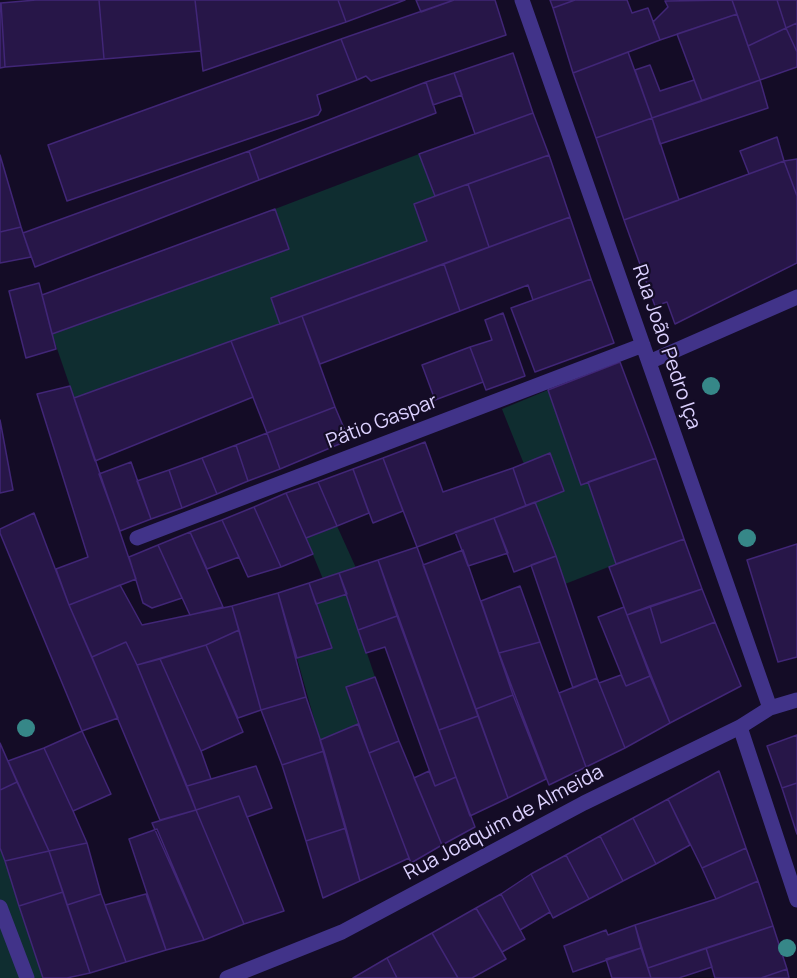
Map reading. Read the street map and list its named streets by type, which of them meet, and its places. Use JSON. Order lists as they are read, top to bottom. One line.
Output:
{"streets":{"street":["Rua João Pedro Iça","Pátio Gaspar","Rua Joaquim de Almeida"]},"crossings":[["Rua João Pedro Iça","Pátio Gaspar"],["Rua João Pedro Iça","Rua Joaquim de Almeida"]]}
